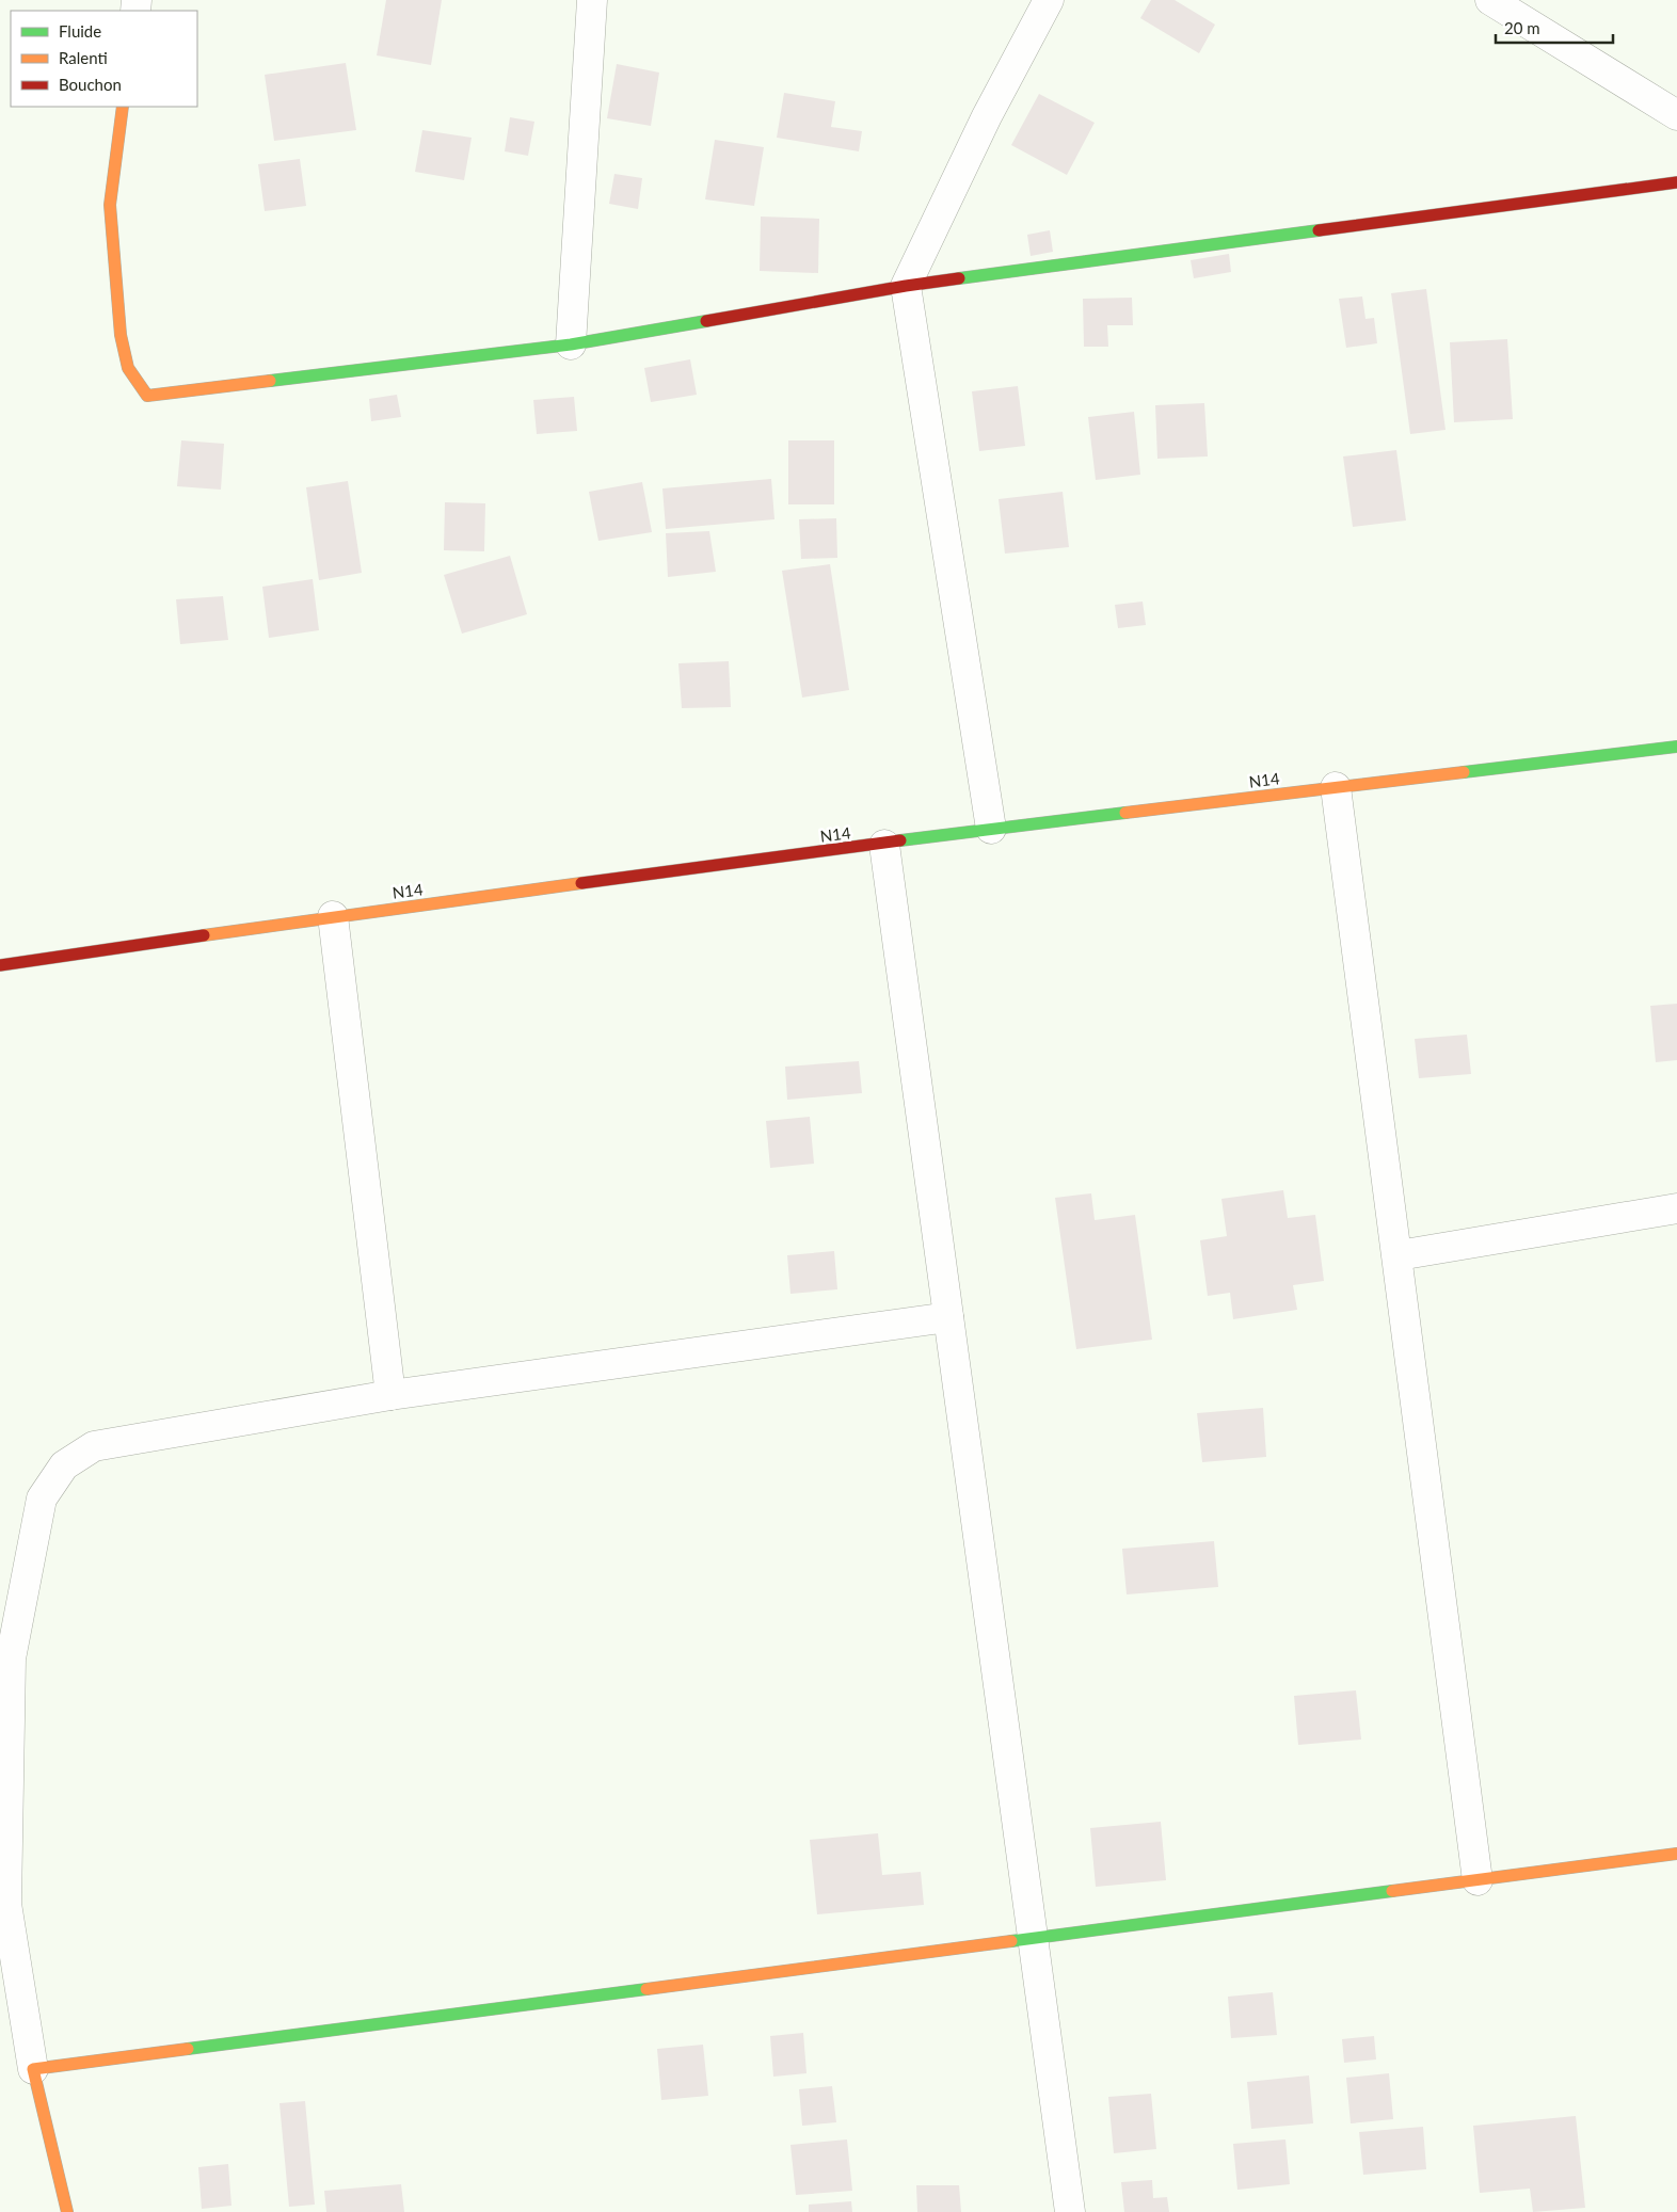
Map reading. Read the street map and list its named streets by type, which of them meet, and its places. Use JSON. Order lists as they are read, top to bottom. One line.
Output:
{"streets":{"street":["N14"]},"legend":["Fluide","Ralenti","Bouchon"],"scale_bar":"20 m"}
